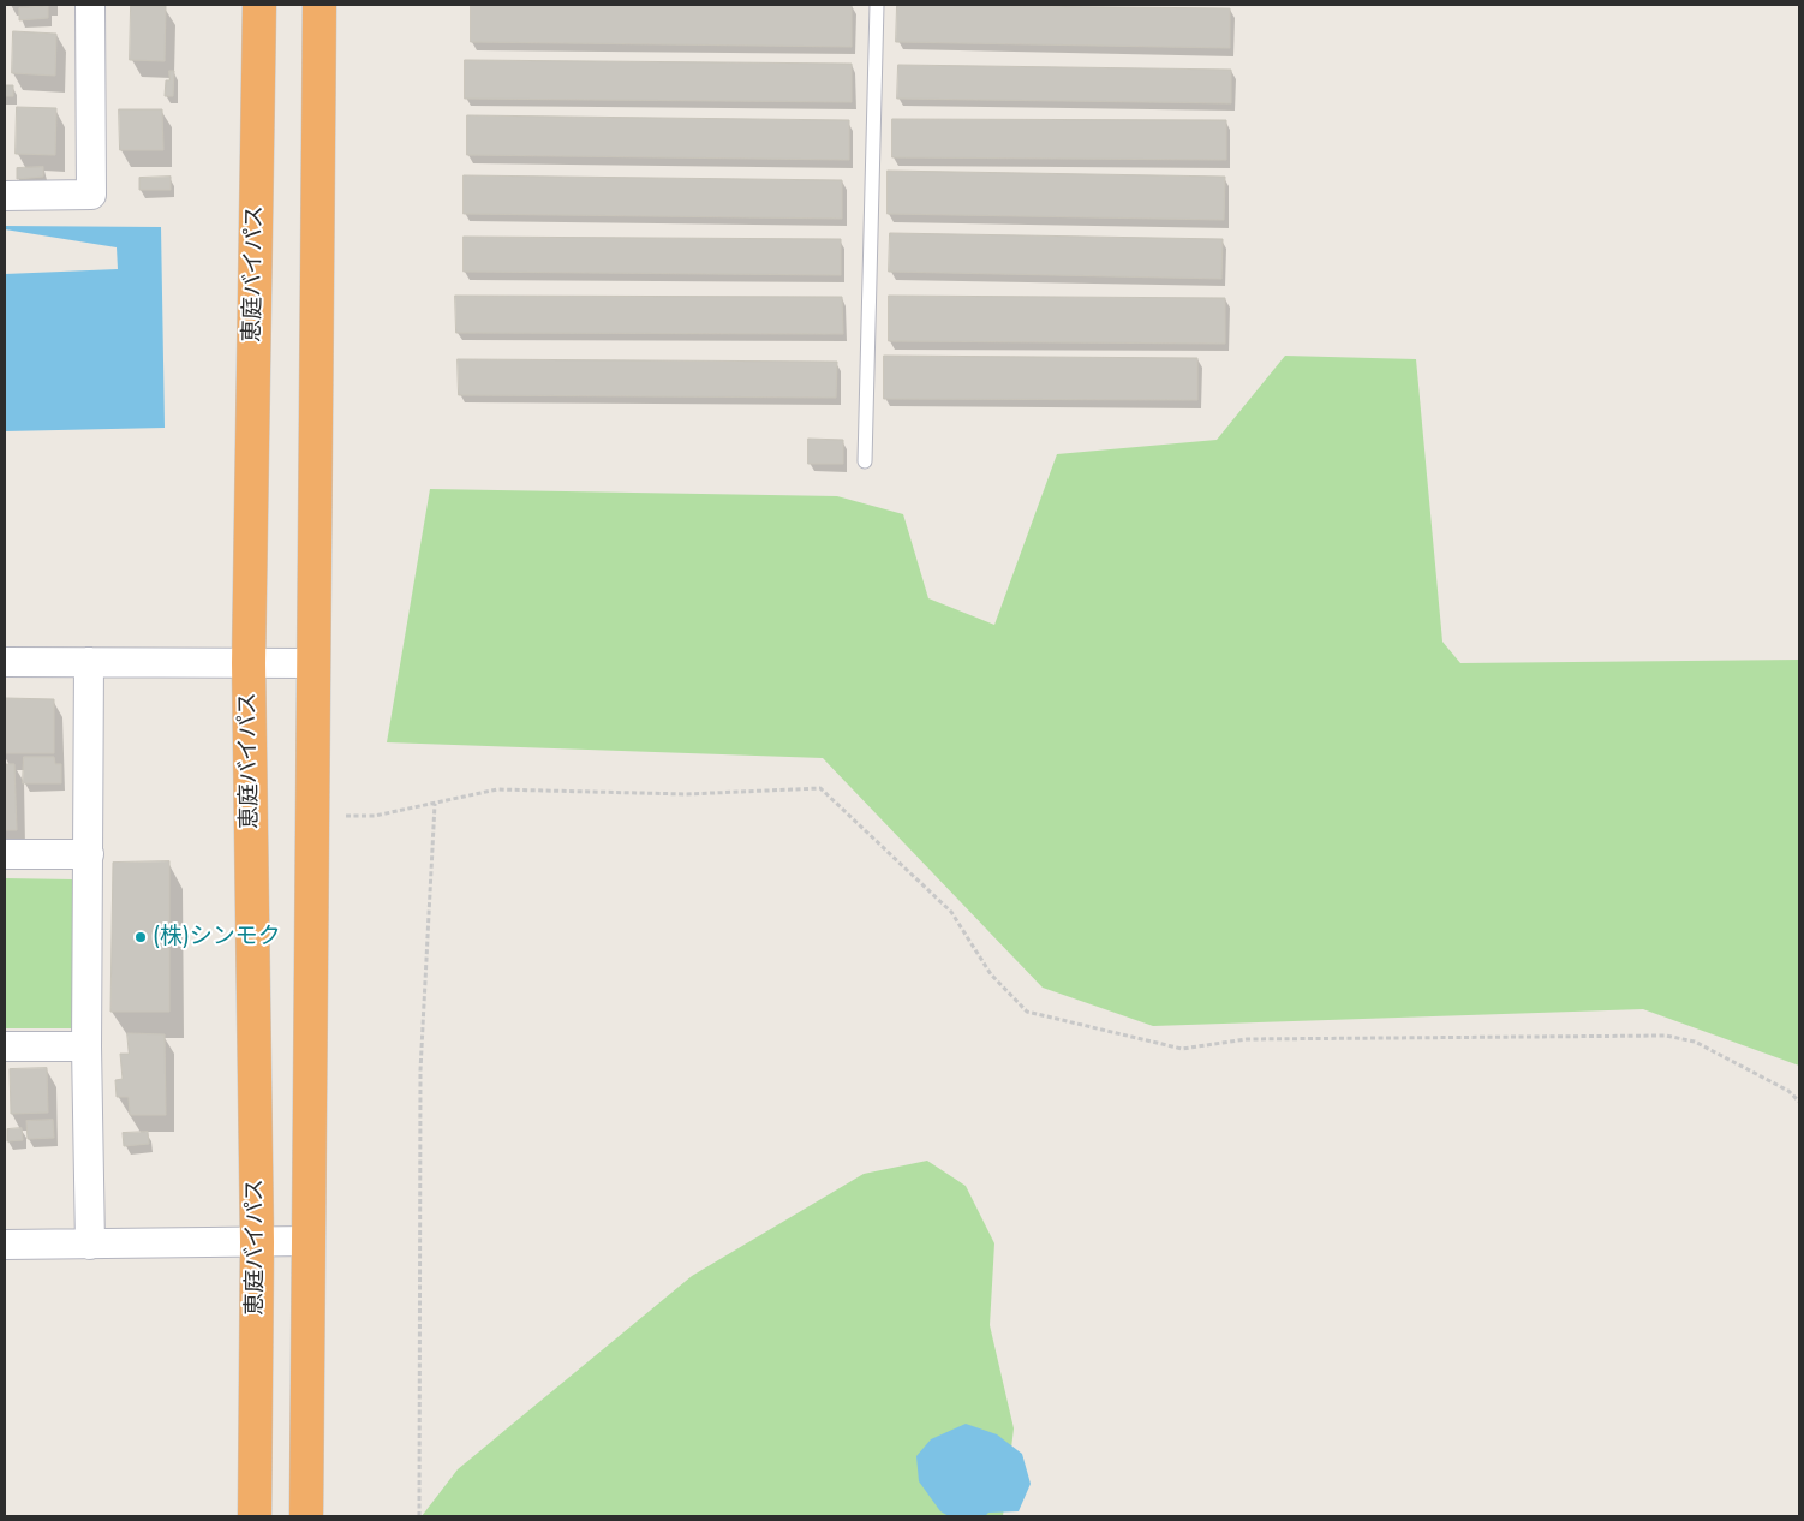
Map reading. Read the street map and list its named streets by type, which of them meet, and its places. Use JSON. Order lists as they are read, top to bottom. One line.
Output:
{"streets":{"highway":["恵庭バイパス"]},"places":["(株)シンモク"]}
